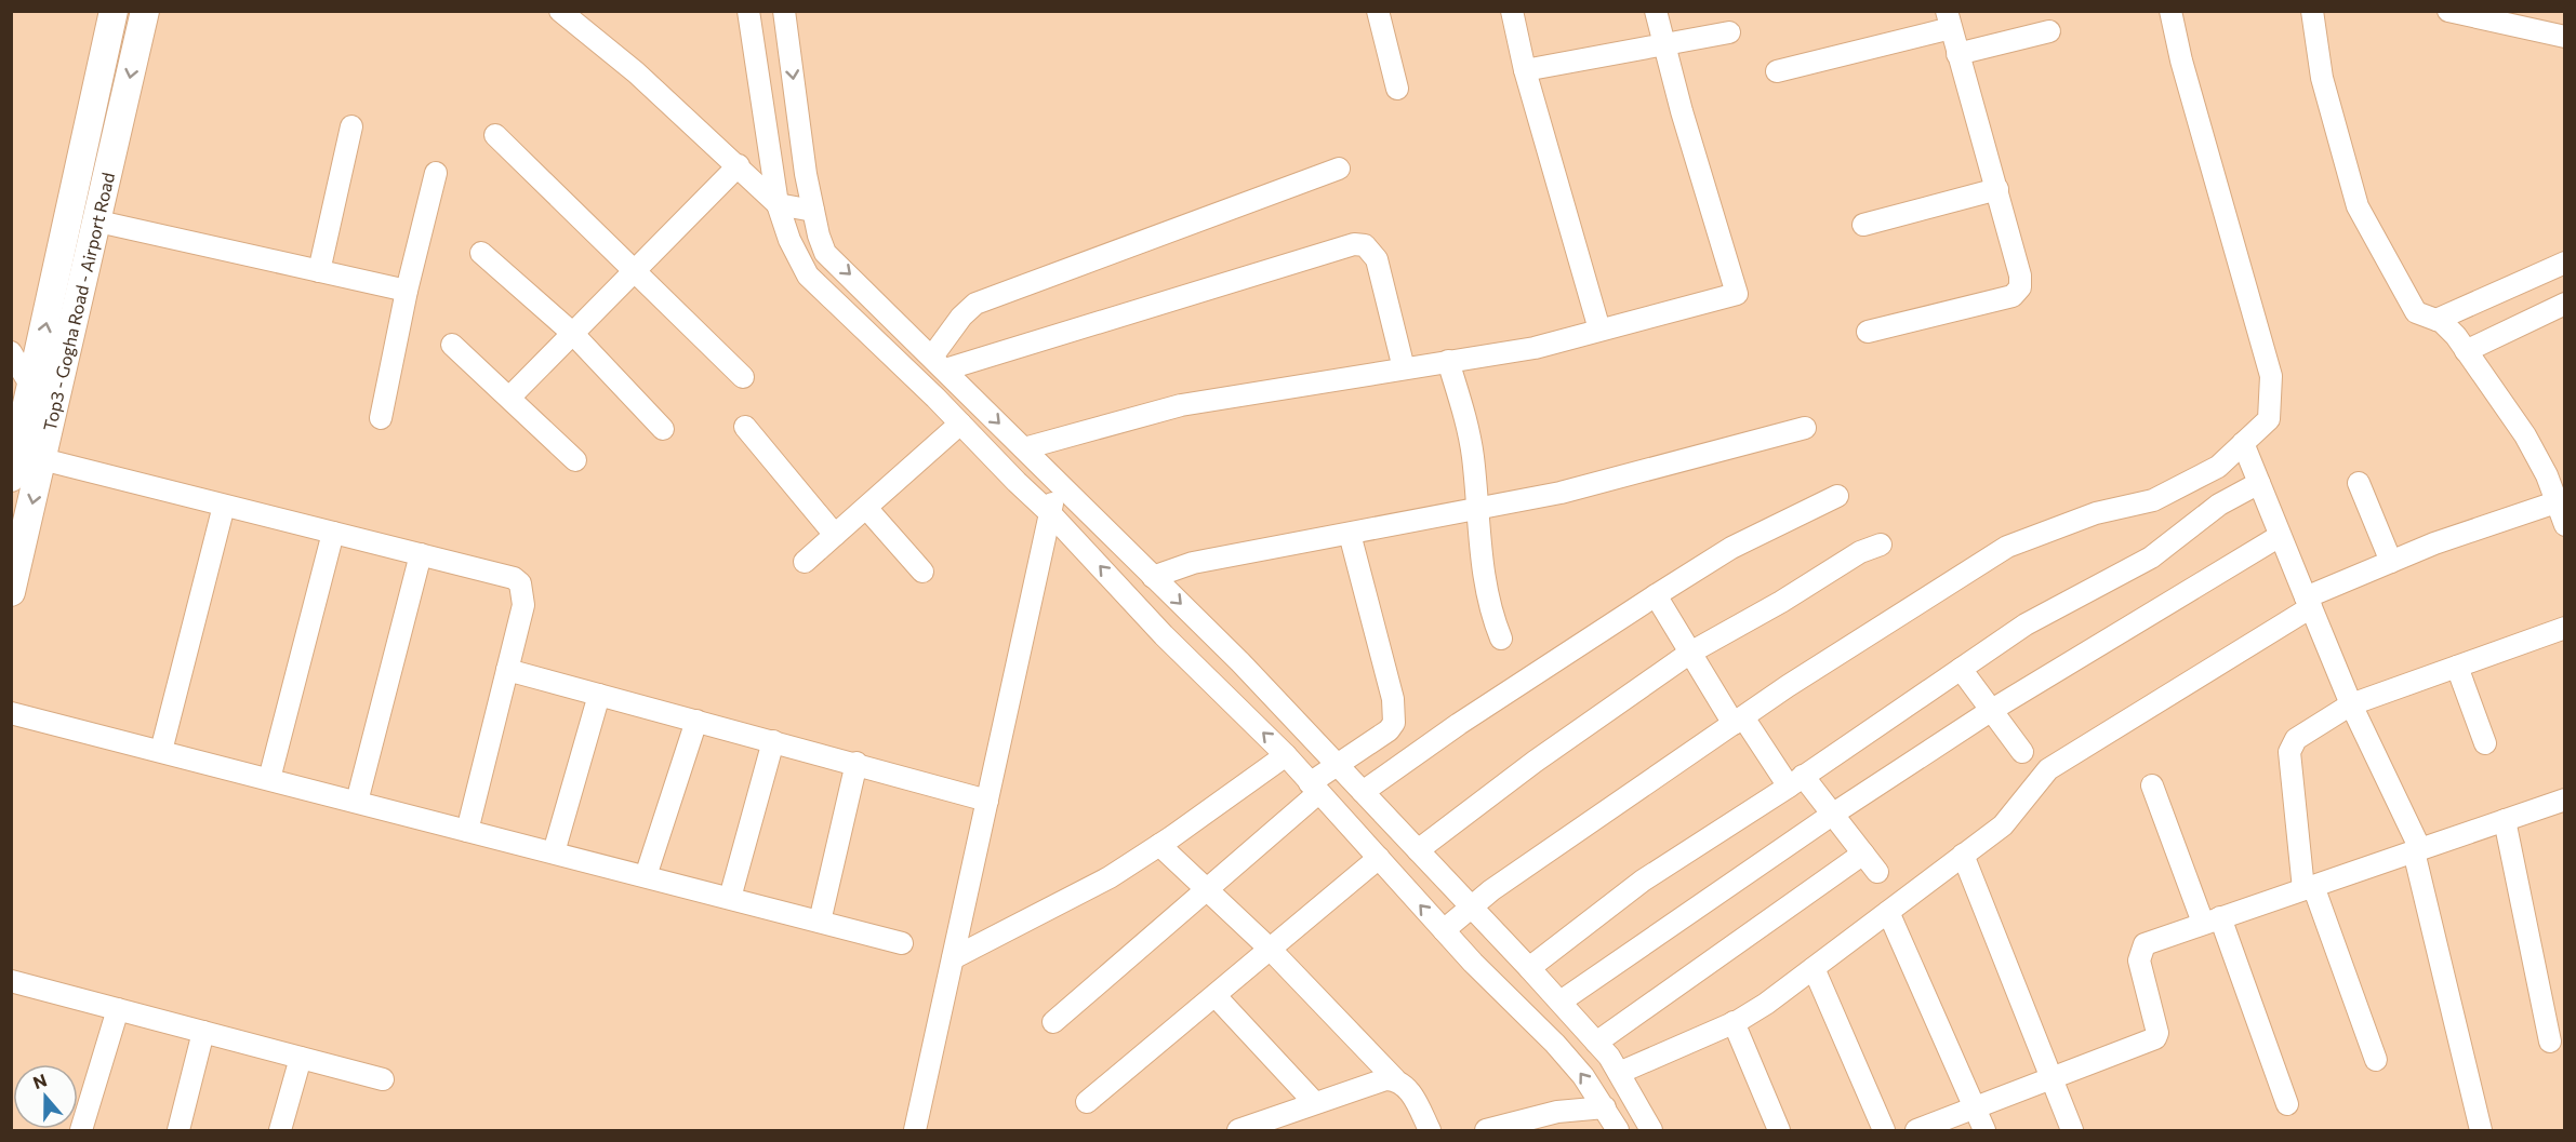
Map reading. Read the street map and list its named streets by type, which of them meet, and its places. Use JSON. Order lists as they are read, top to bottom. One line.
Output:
{"streets":{"main road":["Top3 - Gogha Road - Airport Road"]},"north":"top"}
